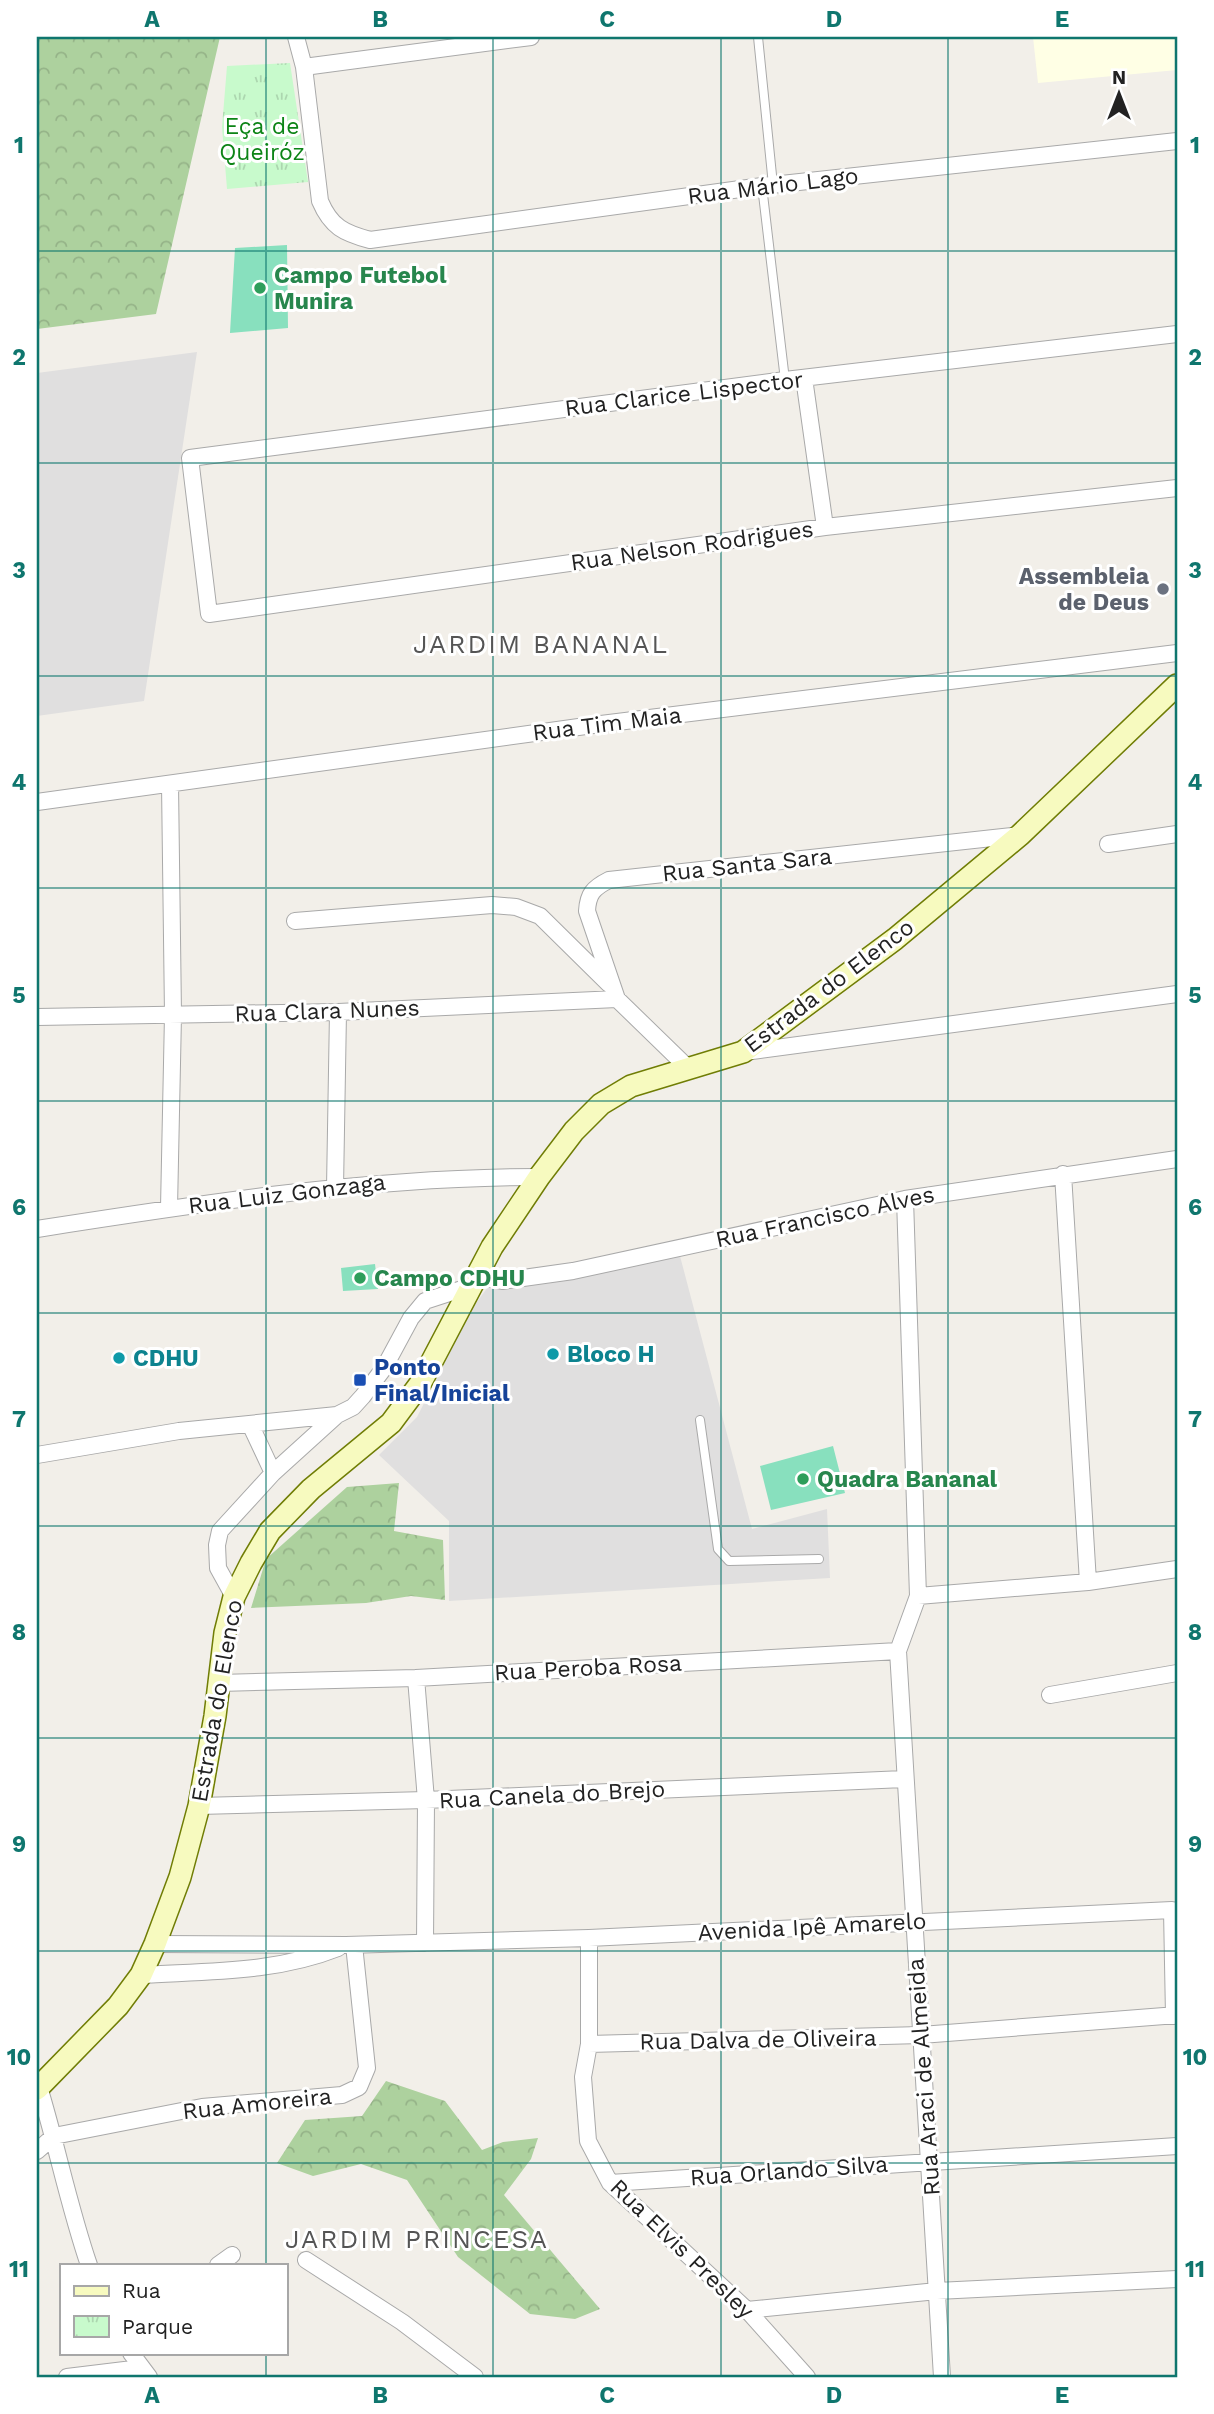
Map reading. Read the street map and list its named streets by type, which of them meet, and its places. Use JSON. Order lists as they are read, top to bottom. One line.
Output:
{"streets":{"street":["Rua Mário Lago","Rua Clarice Lispector","Rua Nelson Rodrigues","Rua Tim Maia","Rua Santa Sara","Estrada do Elenco","Rua Clara Nunes","Rua Luiz Gonzaga","Rua Francisco Alves","Rua Peroba Rosa","Rua Canela do Brejo","Avenida Ipê Amarelo","Rua Dalva de Oliveira","Rua Araci de Almeida","Rua Amoreira","Rua Orlando Silva","Rua Elvis Presley"]},"crossings":[["Rua Clarice Lispector","Rua Nelson Rodrigues"],["Rua Santa Sara","Estrada do Elenco"],["Rua Santa Sara","Rua Clara Nunes"],["Estrada do Elenco","Rua Luiz Gonzaga"],["Estrada do Elenco","Rua Francisco Alves"],["Estrada do Elenco","Rua Peroba Rosa"],["Estrada do Elenco","Rua Canela do Brejo"],["Estrada do Elenco","Avenida Ipê Amarelo"],["Rua Peroba Rosa","Rua Araci de Almeida"],["Rua Canela do Brejo","Rua Araci de Almeida"],["Avenida Ipê Amarelo","Rua Dalva de Oliveira"],["Avenida Ipê Amarelo","Rua Araci de Almeida"],["Avenida Ipê Amarelo","Rua Amoreira"],["Avenida Ipê Amarelo","Rua Elvis Presley"],["Rua Dalva de Oliveira","Rua Araci de Almeida"],["Rua Dalva de Oliveira","Rua Elvis Presley"],["Rua Araci de Almeida","Rua Orlando Silva"],["Rua Orlando Silva","Rua Elvis Presley"]],"districts":["JARDIM BANANAL","JARDIM PRINCESA"],"parks":["Eça de Queiróz"],"places":{"other":["Campo Futebol Munira","Assembleia de Deus","Campo CDHU","Bloco H","CDHU","Quadra Bananal"],"transit":["Ponto Final/Inicial"]},"legend":["Rua","Parque"],"north":"top","grid":{"columns":["A","B","C","D","E"],"rows":["1","2","3","4","5","6","7","8","9","10","11"]}}
